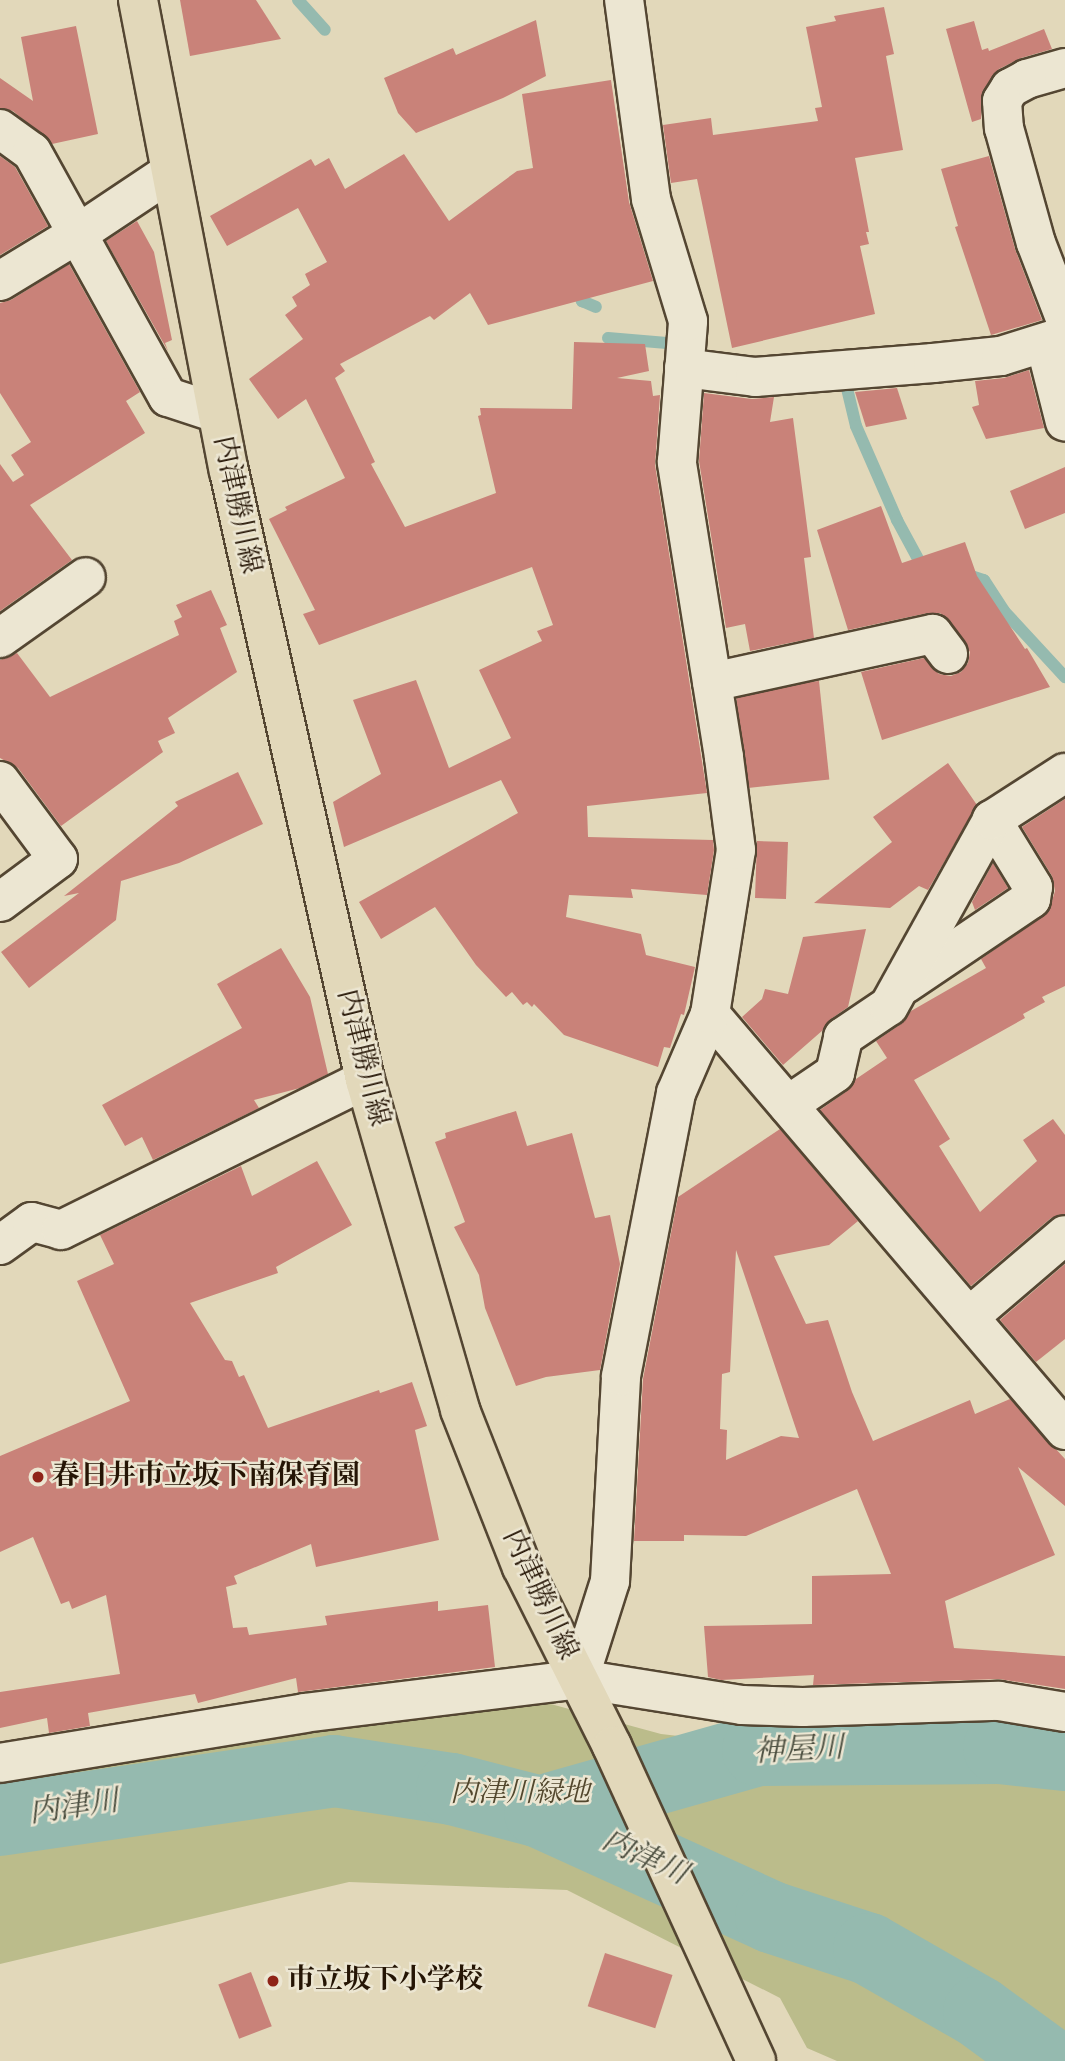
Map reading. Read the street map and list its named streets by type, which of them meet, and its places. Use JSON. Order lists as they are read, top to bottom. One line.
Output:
{"streets":{"main road":["内津勝川線"]},"water":["神屋川","内津川"],"parks":["内津川緑地"],"places":["春日井市立坂下南保育園","市立坂下小学校"]}
